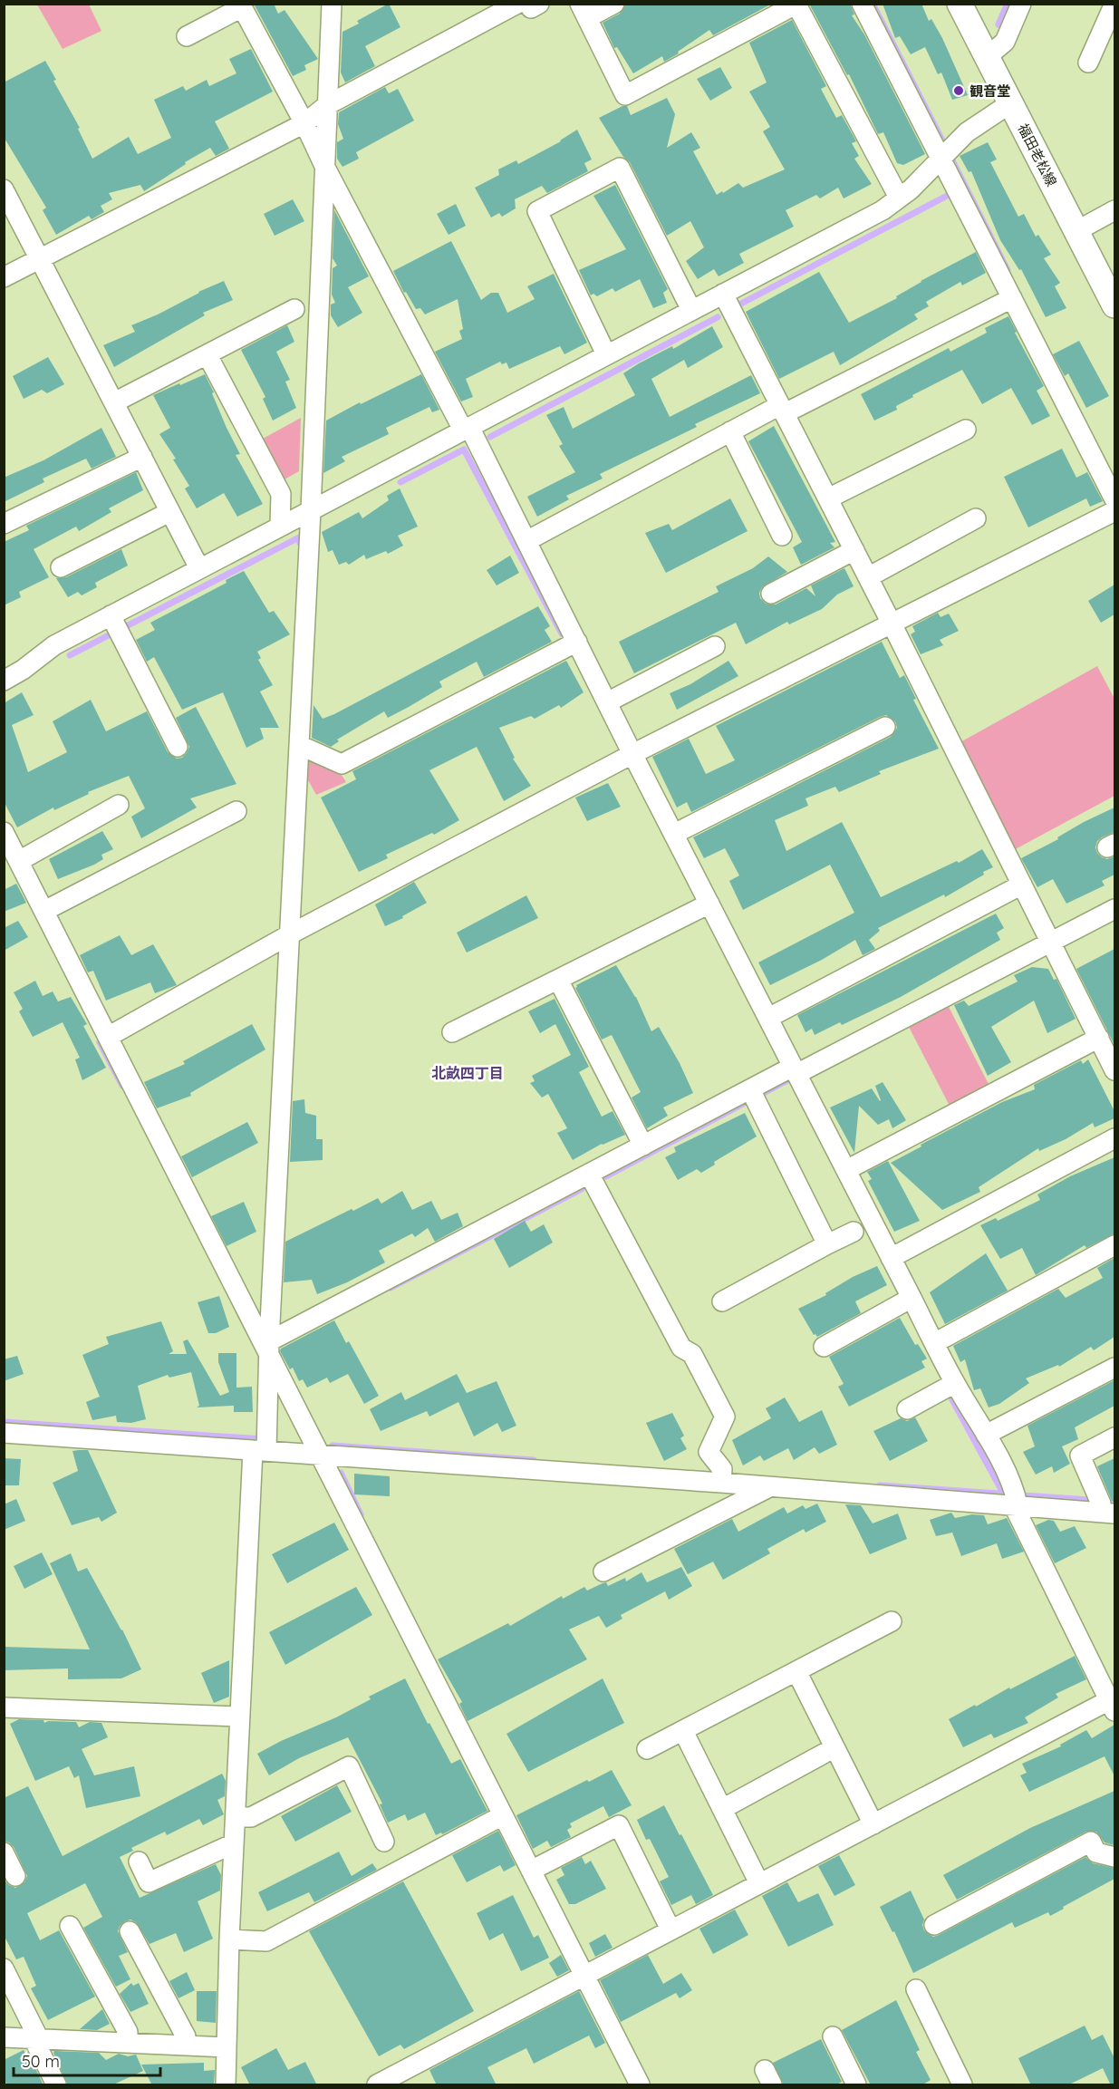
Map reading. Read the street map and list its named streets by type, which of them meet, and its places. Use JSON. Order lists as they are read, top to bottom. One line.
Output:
{"streets":{"main road":["福田老松線"]},"districts":["北畝四丁目"],"places":["観音堂"],"scale_bar":"50 m"}
